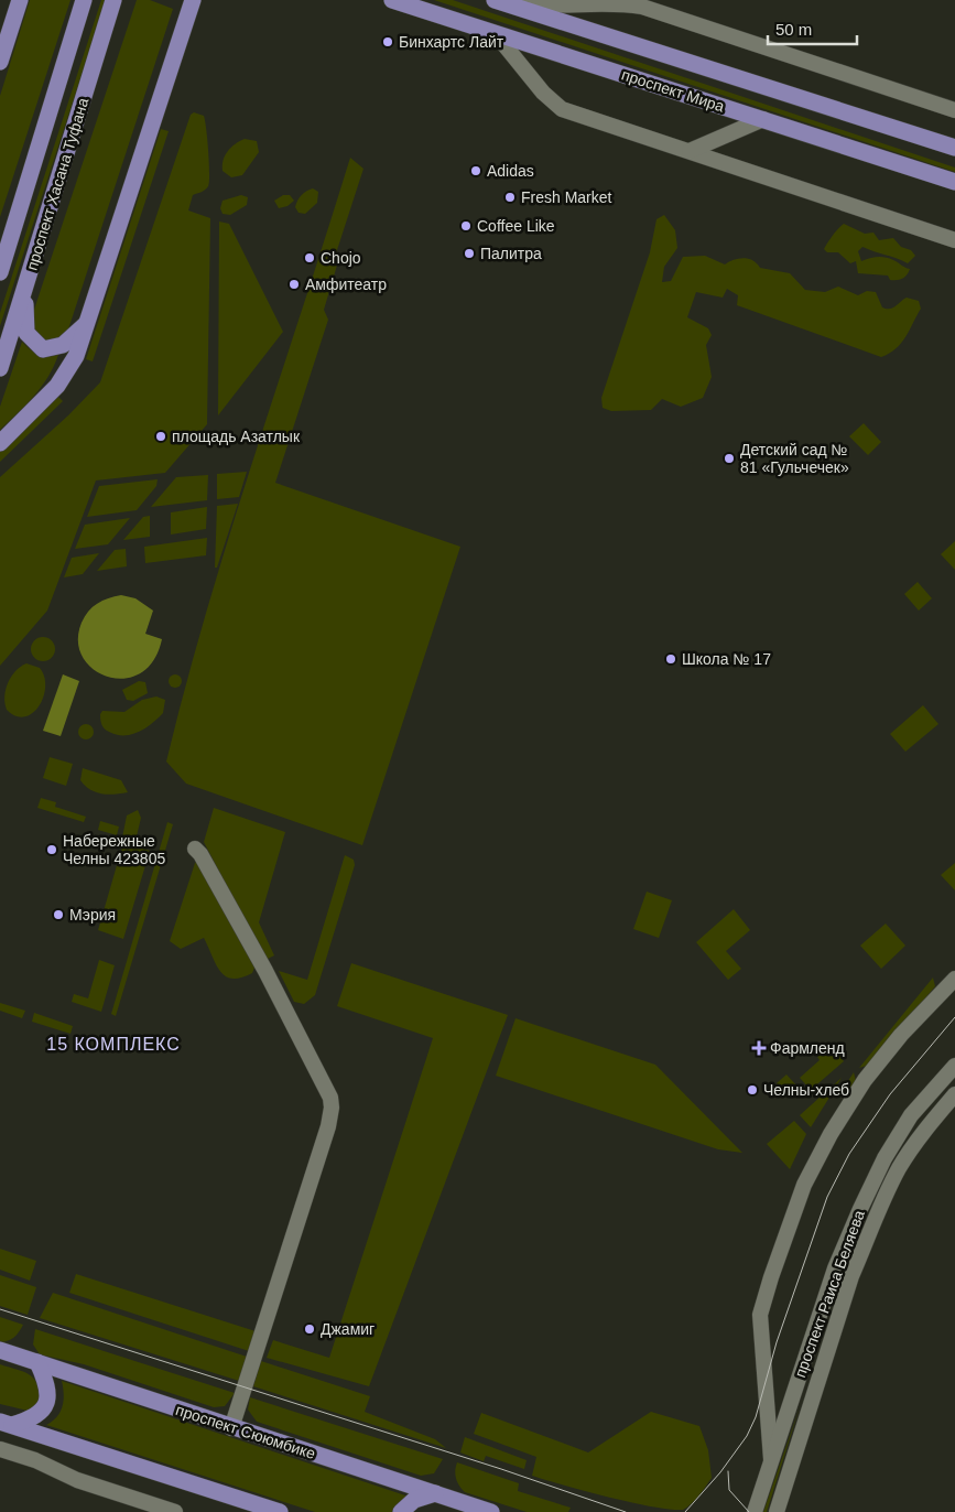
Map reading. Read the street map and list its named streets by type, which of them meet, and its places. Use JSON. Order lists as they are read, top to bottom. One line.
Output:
{"streets":{"main road":["проспект Мира","проспект Хасана Туфана","проспект Сююмбике"],"street":["проспект Раиса Беляева"]},"districts":["15 КОМПЛЕКС"],"places":{"other":["Бинхартс Лайт","Adidas","Fresh Market","Coffee Like","Палитра","Chojo","Амфитеатр","площадь Азатлык","Детский сад № 81 «Гульчечек»","Школа № 17","Набережные Челны 423805","Мэрия","Челны-хлеб","Джамиг"],"health":["Фармленд"]},"scale_bar":"50 m"}
